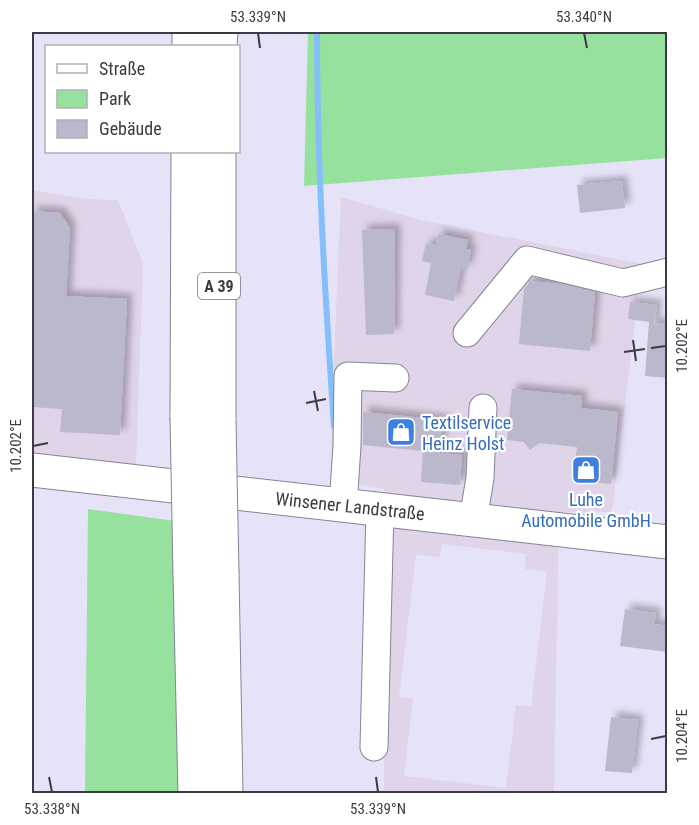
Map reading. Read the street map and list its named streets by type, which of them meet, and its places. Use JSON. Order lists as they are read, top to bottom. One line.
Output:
{"streets":{"main road":["A 39","Winsener Landstraße"]},"places":{"shop":["Textilservice Heinz Holst","Luhe Automobile GmbH"]},"legend":["Straße","Park","Gebäude"],"coordinates":["53.339°N","53.340°N","10.202°E","10.204°E","53.338°N"]}
